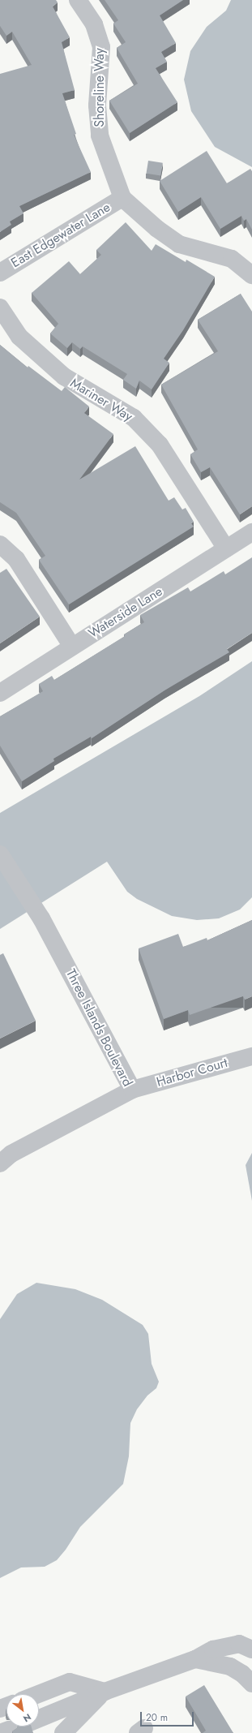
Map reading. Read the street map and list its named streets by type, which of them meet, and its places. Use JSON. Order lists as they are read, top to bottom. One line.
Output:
{"streets":{"street":["Shoreline Way","East Edgewater Lane","Mariner Way","Waterside Lane","Three Islands Boulevard","Harbor Court"]},"crossings":[["Shoreline Way","East Edgewater Lane"],["Mariner Way","Waterside Lane"],["Three Islands Boulevard","Harbor Court"]],"scale_bar":"20 m","north":"bottom right"}
